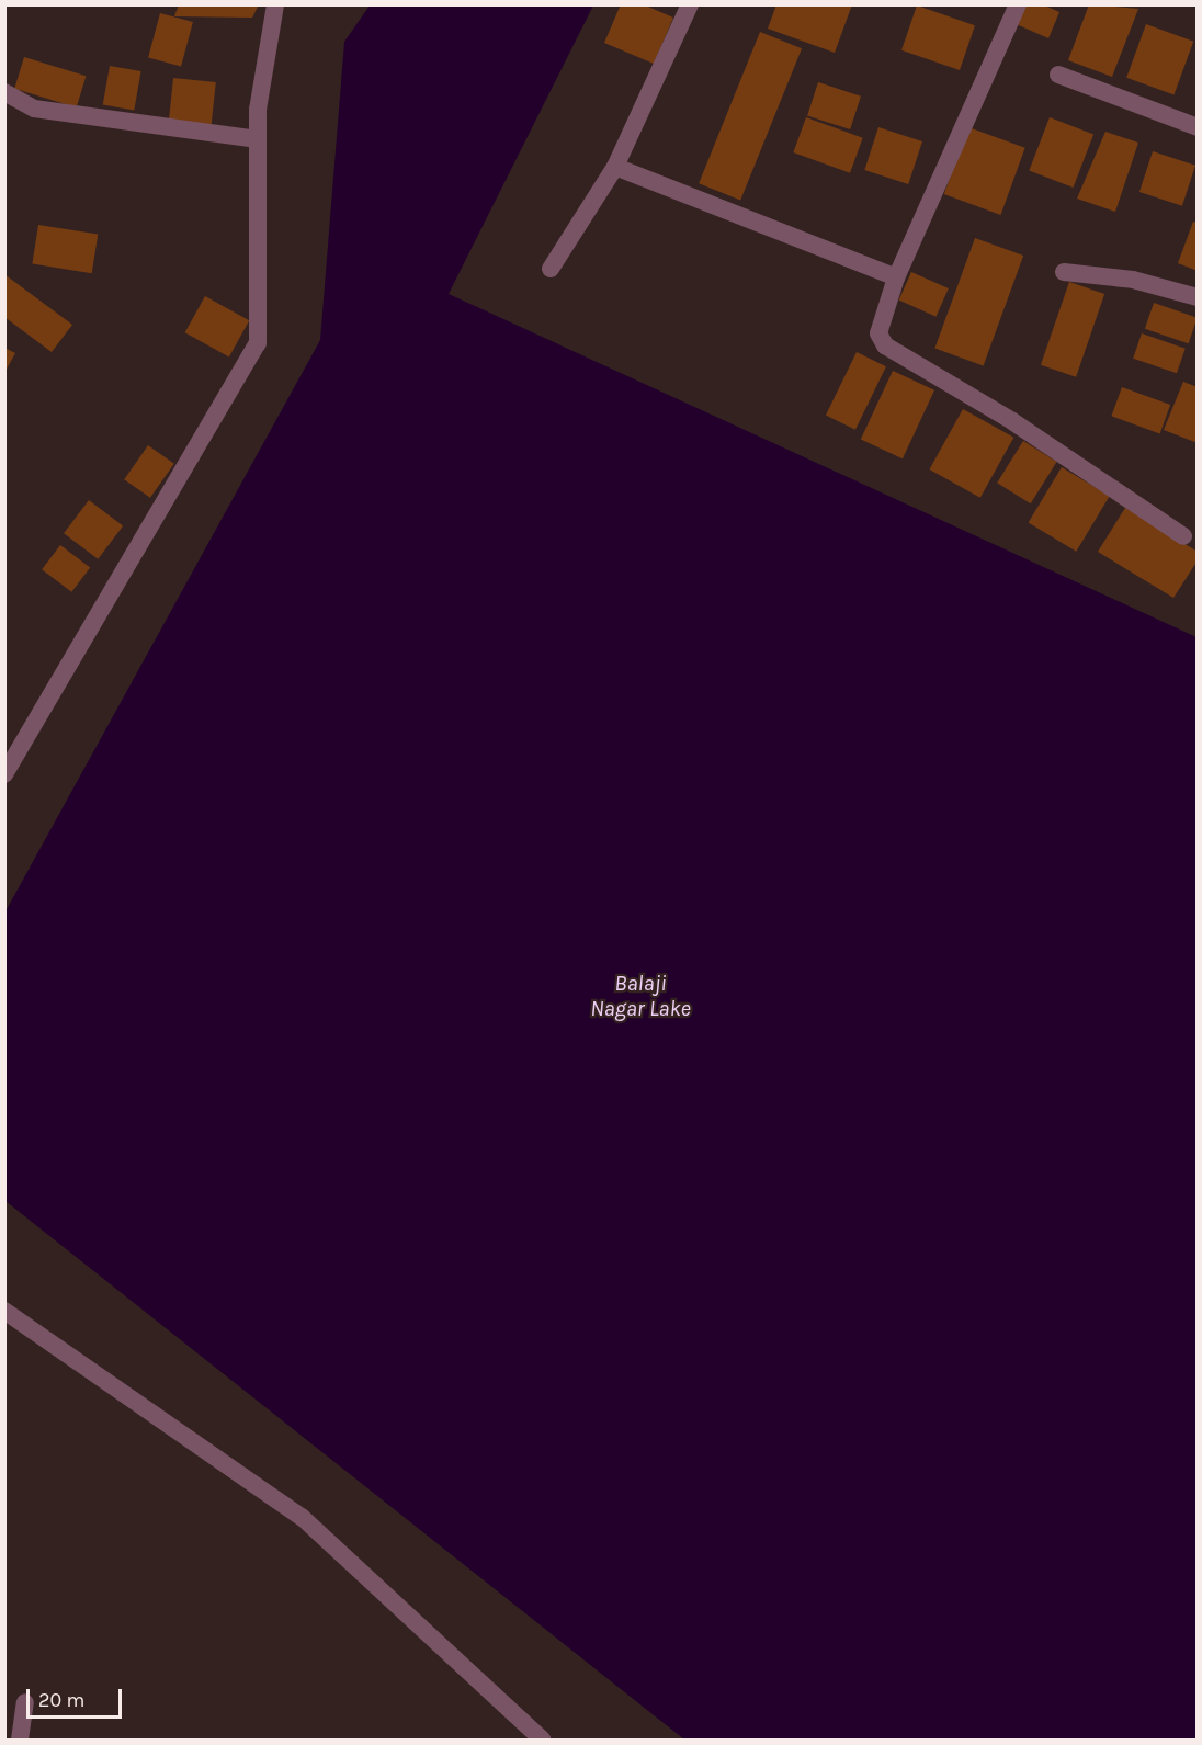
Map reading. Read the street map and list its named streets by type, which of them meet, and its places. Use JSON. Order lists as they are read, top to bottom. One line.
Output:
{"water":["Balaji Nagar Lake"],"scale_bar":"20 m"}
